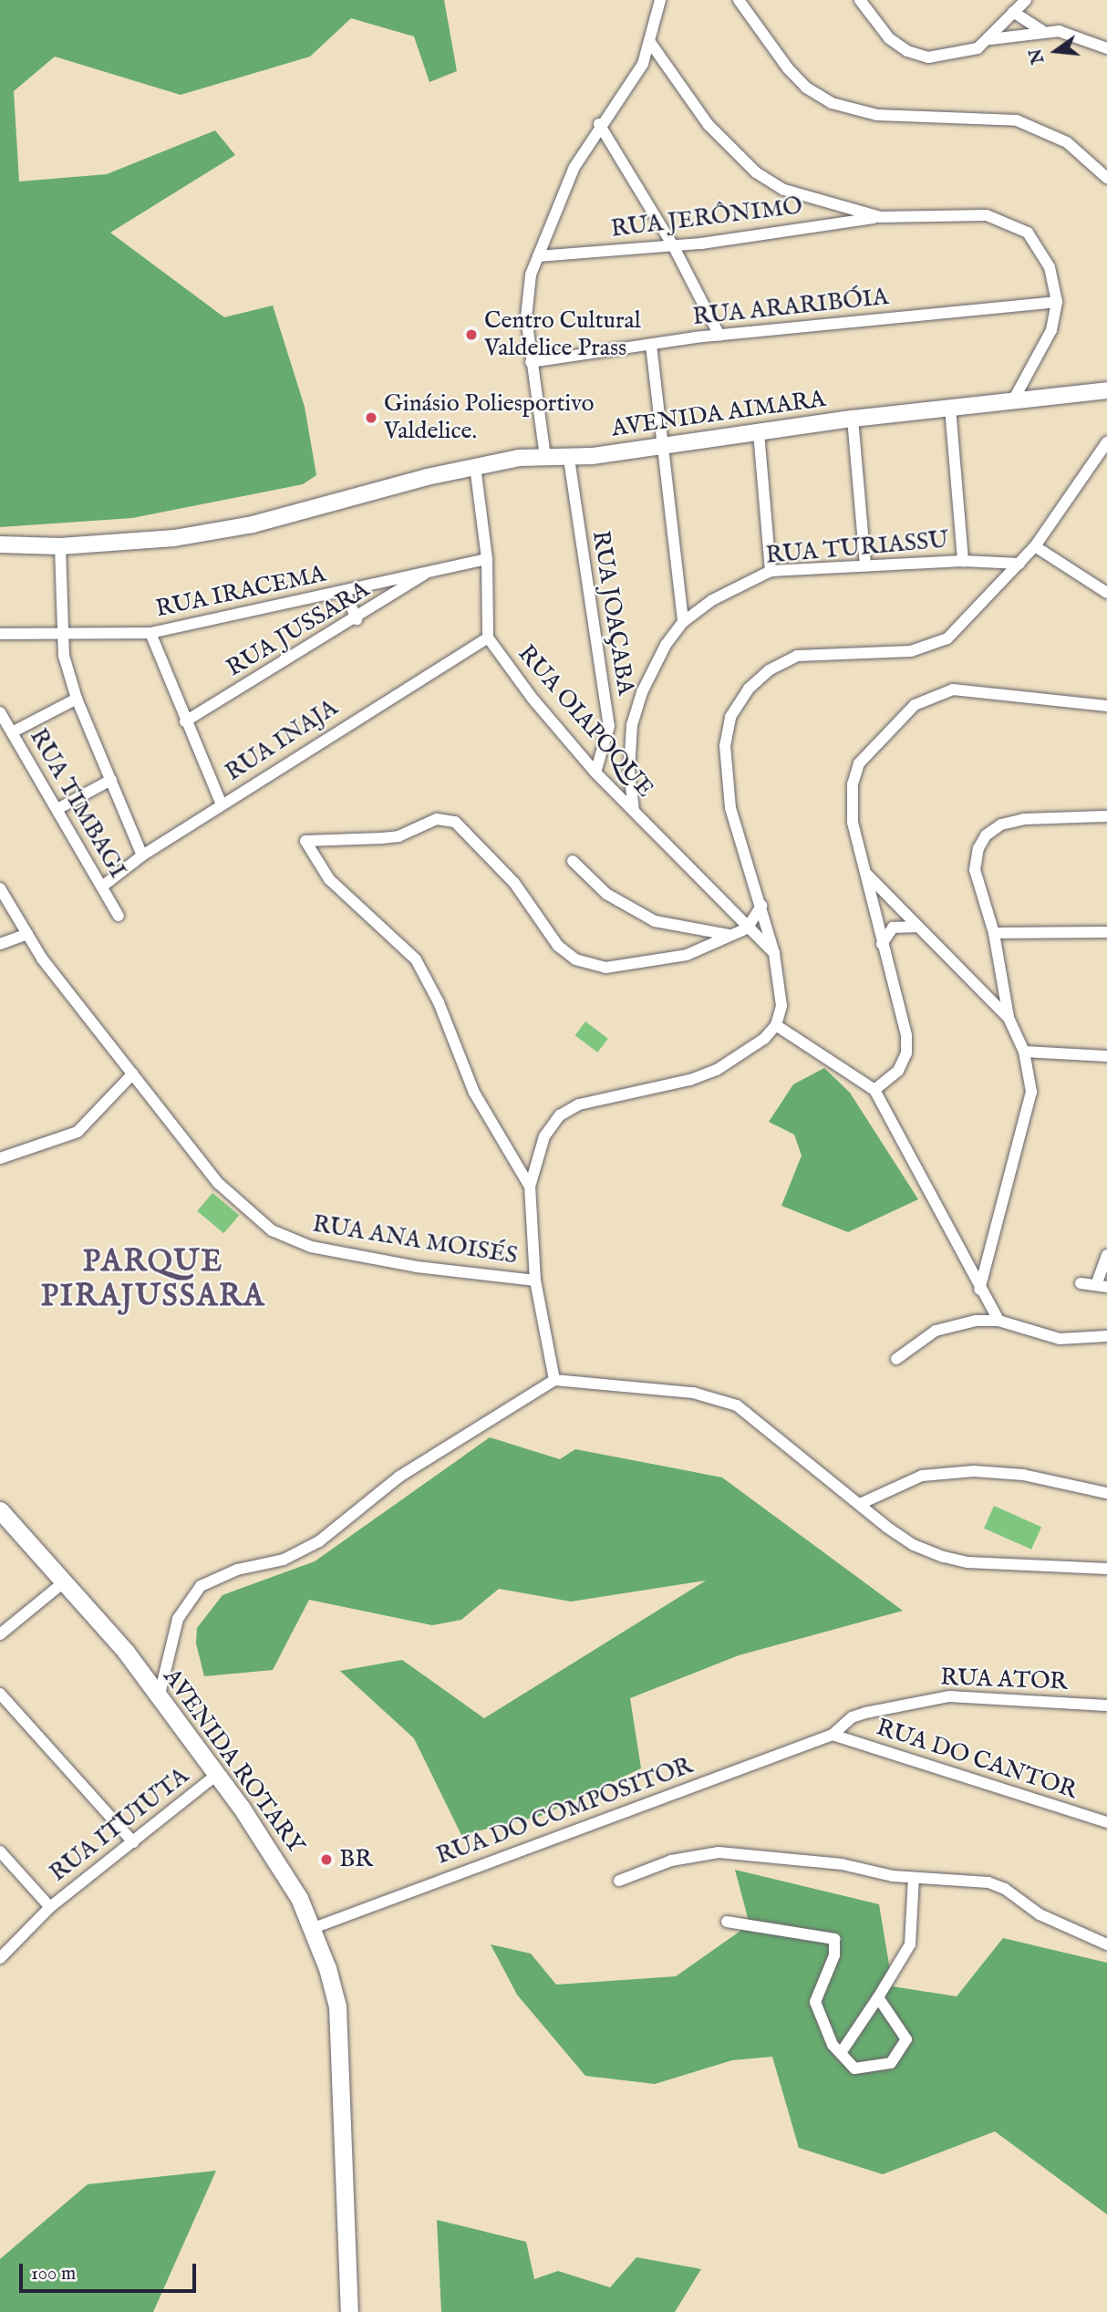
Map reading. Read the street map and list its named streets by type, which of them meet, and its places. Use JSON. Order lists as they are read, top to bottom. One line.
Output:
{"streets":{"main road":["AVENIDA AIMARA","AVENIDA ROTARY"],"street":["RUA JERÔNIMO","RUA ARARIBÓIA","RUA TURIASSU","RUA IRACEMA","RUA JOAÇABA","RUA JUSSARA","RUA OIAPOQUE","RUA INAJA","RUA TIMBAGI","RUA ANA MOISÉS","RUA ATOR","RUA DO CANTOR","RUA DO COMPOSITOR","RUA ITUIUTA"]},"crossings":[["AVENIDA AIMARA","RUA JOAÇABA"],["AVENIDA AIMARA","RUA OIAPOQUE"],["RUA TURIASSU","RUA OIAPOQUE"],["RUA IRACEMA","RUA JUSSARA"],["RUA IRACEMA","RUA OIAPOQUE"],["RUA JOAÇABA","RUA OIAPOQUE"],["RUA OIAPOQUE","RUA INAJA"],["RUA INAJA","RUA TIMBAGI"],["RUA ATOR","RUA DO CANTOR"],["RUA ATOR","RUA DO COMPOSITOR"],["RUA DO CANTOR","RUA DO COMPOSITOR"],["AVENIDA ROTARY","RUA DO COMPOSITOR"],["AVENIDA ROTARY","RUA ITUIUTA"]],"districts":["PARQUE PIRAJUSSARA"],"places":["Centro Cultural Valdelice Prass","Ginásio Poliesportivo Valdelice.","BR"],"scale_bar":"100 m","north":"left"}
